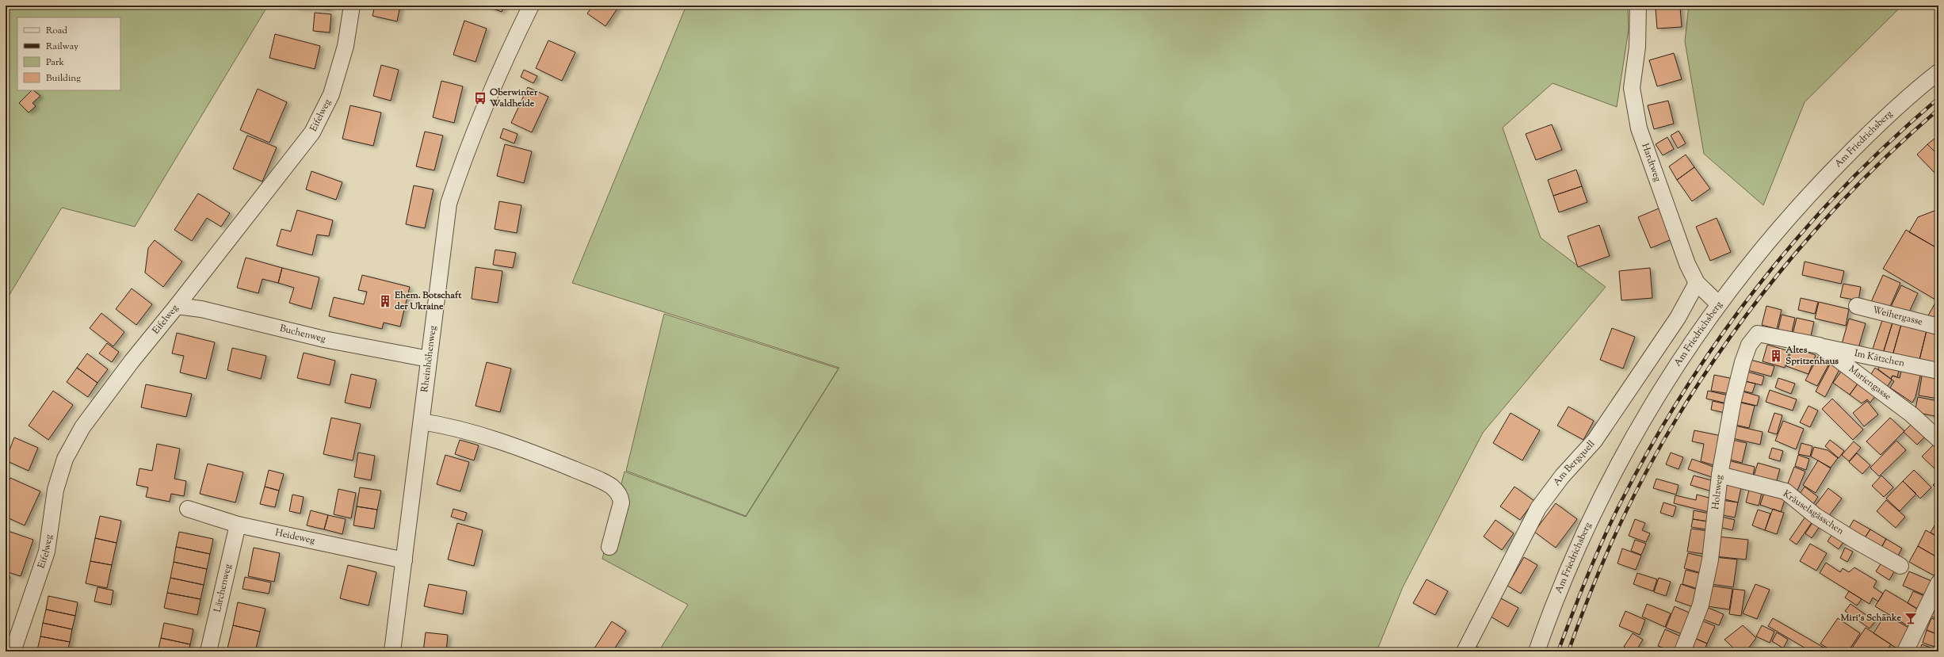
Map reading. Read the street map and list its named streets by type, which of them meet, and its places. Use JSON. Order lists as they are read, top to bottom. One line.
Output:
{"streets":{"street":["Eifelweg","Am Friedrichsberg","Hardtweg","Weihergasse","Buchenweg","Im Kätzchen","Rheinhöhenweg","Mariengasse","Am Bergquell","Holzweg","Kräuselsgässchen","Heideweg","Lärchenweg"]},"crossings":[["Eifelweg","Buchenweg"],["Am Friedrichsberg","Hardtweg"],["Hardtweg","Am Bergquell"],["Buchenweg","Rheinhöhenweg"],["Im Kätzchen","Mariengasse"],["Rheinhöhenweg","Heideweg"],["Mariengasse","Holzweg"],["Holzweg","Kräuselsgässchen"],["Heideweg","Lärchenweg"]],"places":{"bus stop":["Oberwinter Waldheide"],"building":["Ehem. Botschaft der Ukraine","Altes Spritzenhaus"],"bar":["Miri's Schänke"]},"legend":["Road","Railway","Park","Building"]}
